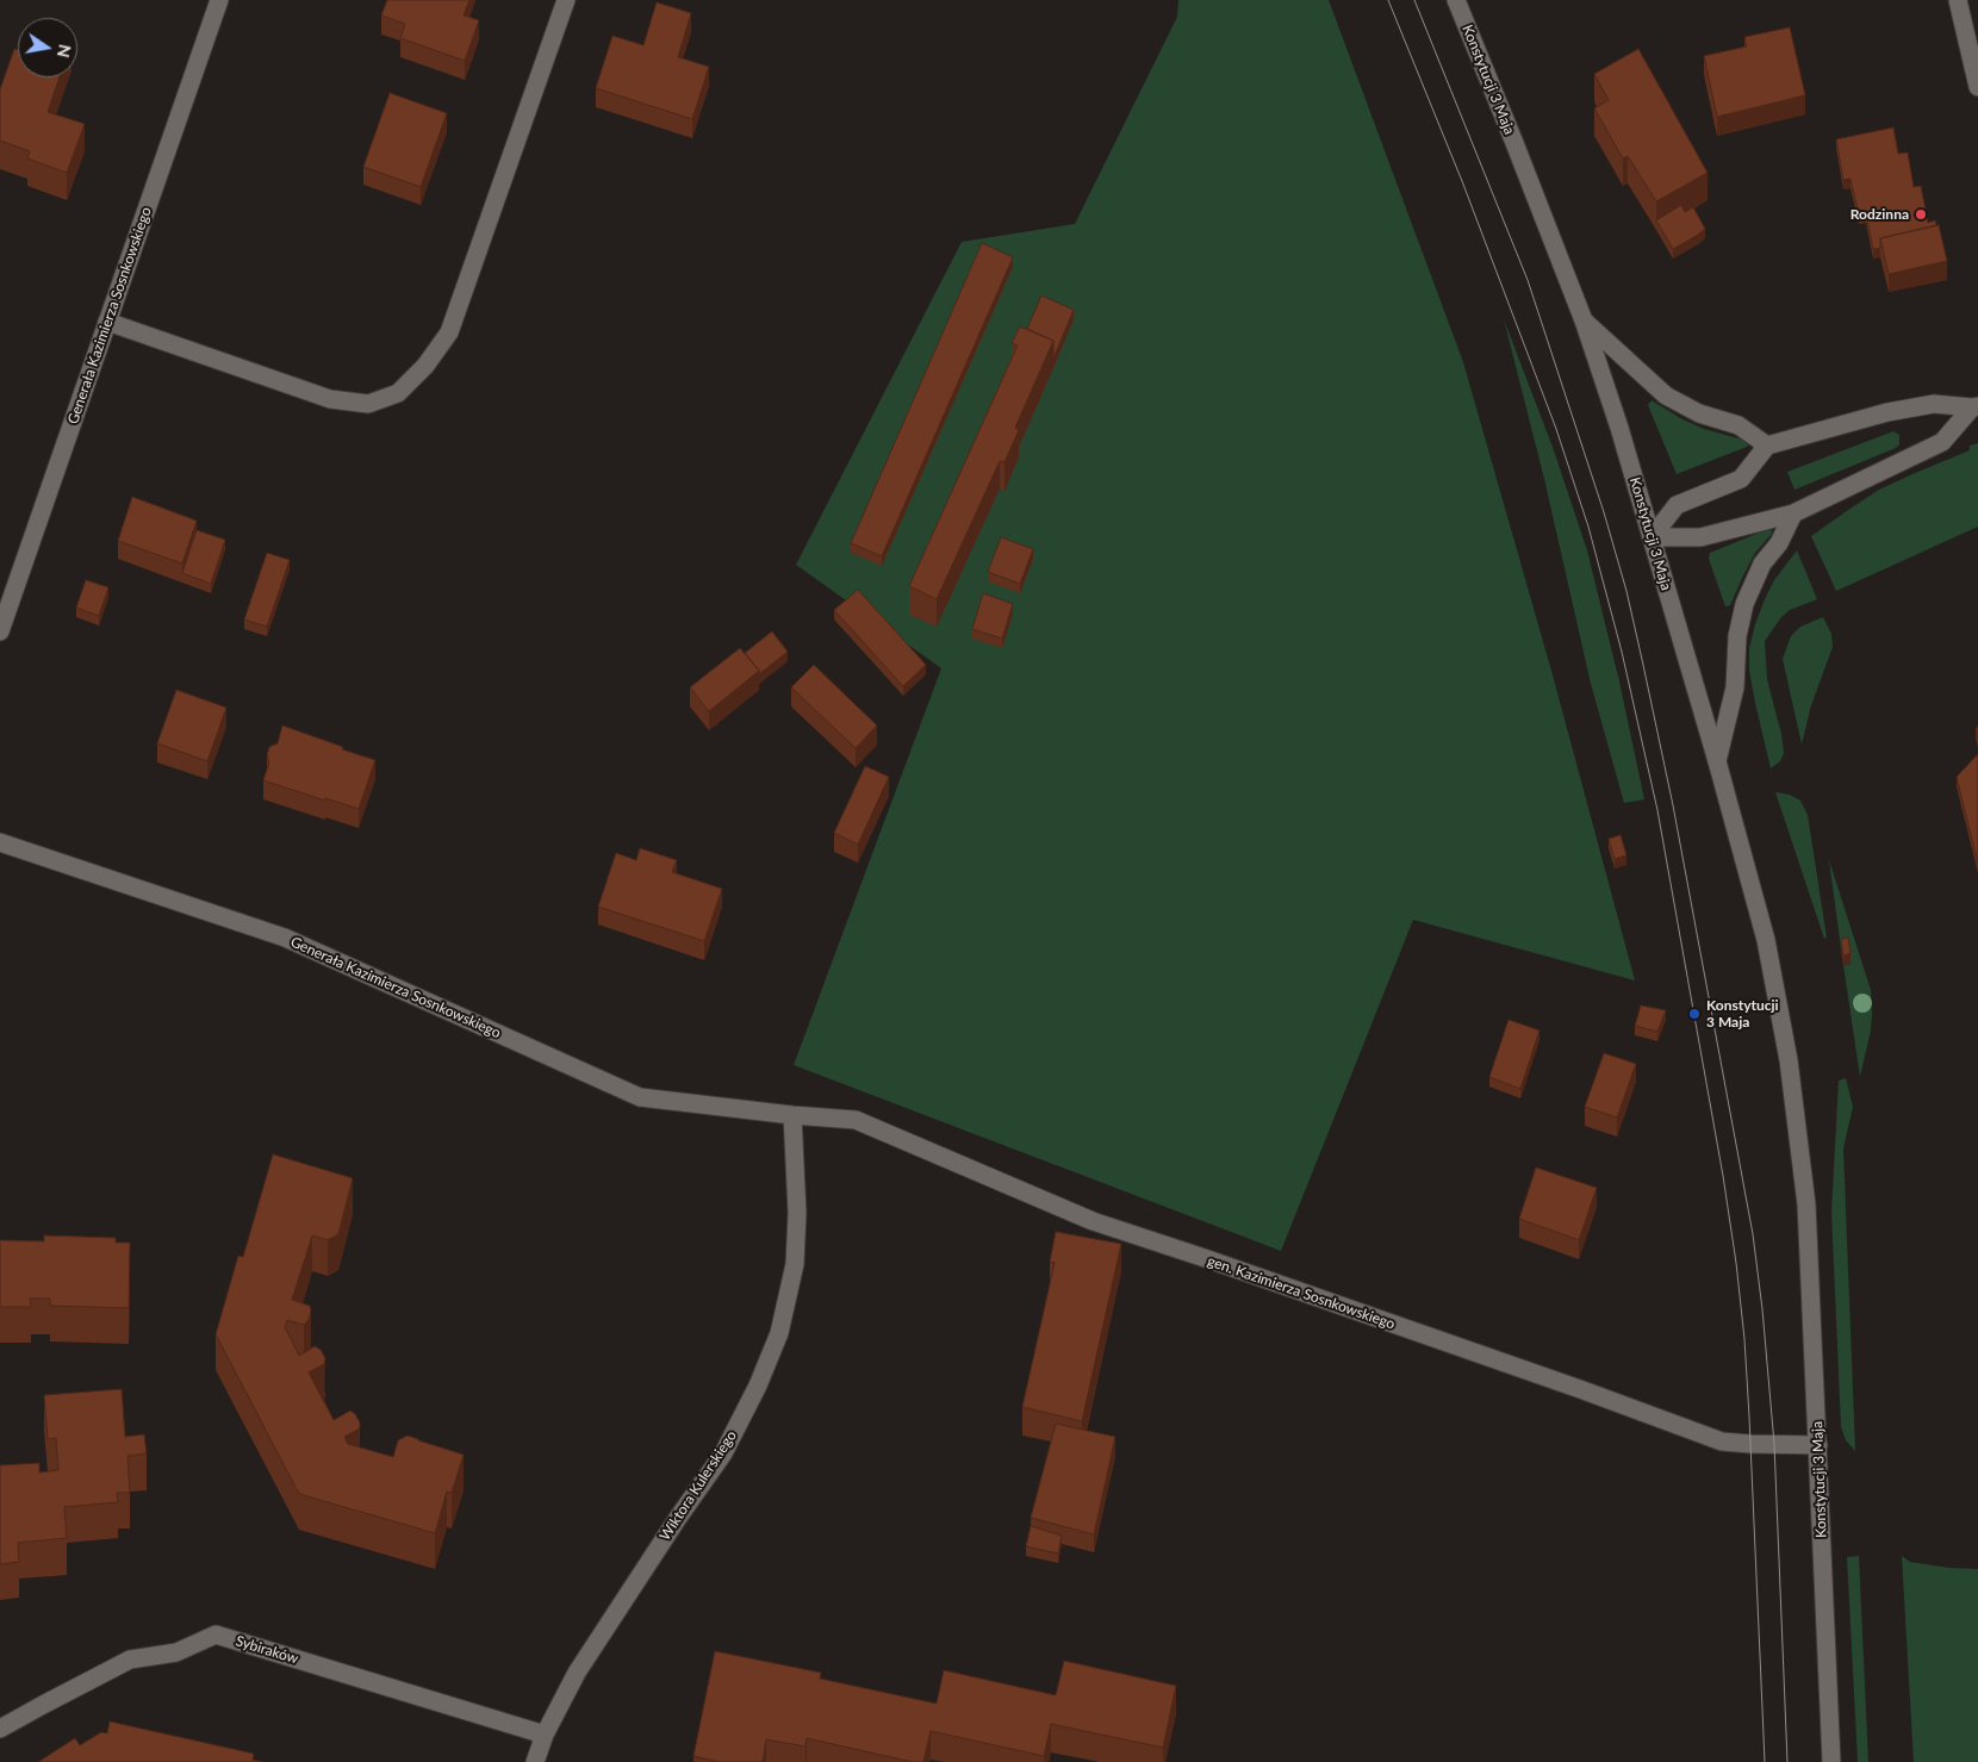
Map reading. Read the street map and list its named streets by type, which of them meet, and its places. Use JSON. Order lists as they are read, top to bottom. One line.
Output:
{"streets":{"street":["Konstytucji 3 Maja","Generała Kazimierza Sosnkowskiego","gen. Kazimierza Sosnkowskiego","Wiktora Kulerskiego","Sybiraków"]},"crossings":[["Konstytucji 3 Maja","gen. Kazimierza Sosnkowskiego"],["Generała Kazimierza Sosnkowskiego","gen. Kazimierza Sosnkowskiego"],["Generała Kazimierza Sosnkowskiego","Wiktora Kulerskiego"],["gen. Kazimierza Sosnkowskiego","Wiktora Kulerskiego"],["Wiktora Kulerskiego","Sybiraków"]],"places":["Rodzinna","Konstytucji 3 Maja"],"north":"right"}
